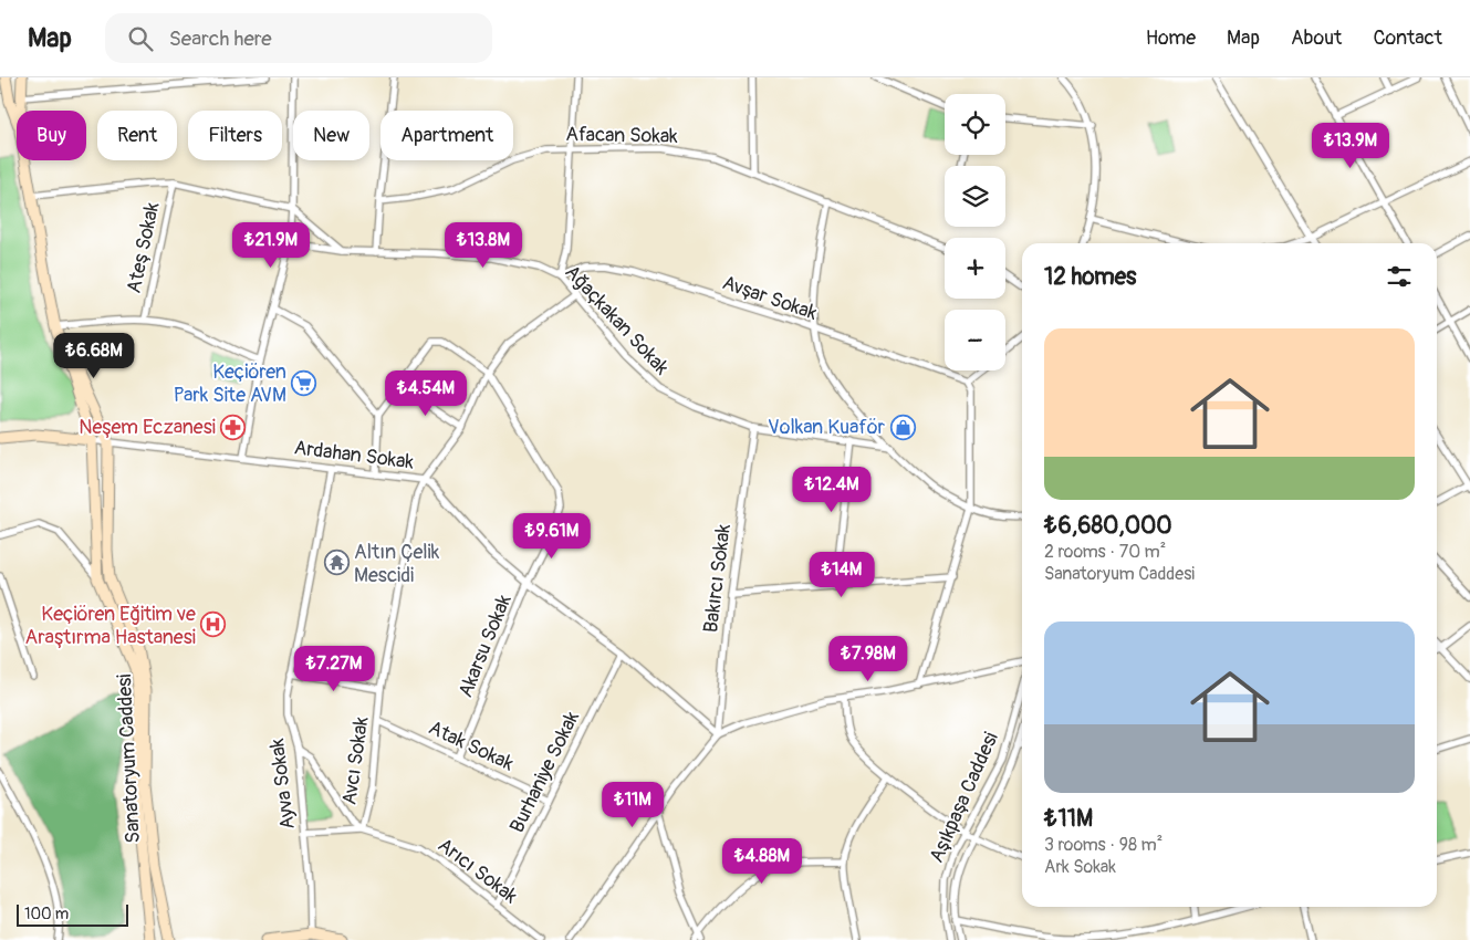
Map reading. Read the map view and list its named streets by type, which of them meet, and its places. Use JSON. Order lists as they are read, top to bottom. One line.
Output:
{"streets":{"main road":["Sanatoryum Caddesi"],"street":["Afacan Sokak","Ateş Sokak","Avşar Sokak","Ağaçkakan Sokak","Ardahan Sokak","Bakırcı Sokak","Akarsu Sokak","Atak Sokak","Avcı Sokak","Burhaniye Sokak","Ayva Sokak","Aşıkpaşa Caddesi","Arıcı Sokak"]},"crossings":[["Avşar Sokak","Ağaçkakan Sokak"],["Ağaçkakan Sokak","Bakırcı Sokak"],["Ağaçkakan Sokak","Avcı Sokak"],["Ardahan Sokak","Bakırcı Sokak"],["Ardahan Sokak","Akarsu Sokak"],["Ardahan Sokak","Sanatoryum Caddesi"],["Ardahan Sokak","Avcı Sokak"],["Ardahan Sokak","Burhaniye Sokak"],["Ardahan Sokak","Ayva Sokak"],["Akarsu Sokak","Atak Sokak"],["Akarsu Sokak","Avcı Sokak"],["Atak Sokak","Avcı Sokak"],["Atak Sokak","Burhaniye Sokak"],["Avcı Sokak","Arıcı Sokak"],["Burhaniye Sokak","Arıcı Sokak"]],"places":{"supermarket":["Keçiören Park Site AVM"],"pharmacy":["Neşem Eczanesi"],"shop":["Volkan Kuaför"],"temple":["Altın Çelik Mescidi"],"hospital":["Keçiören Eğitim ve Araştırma Hastanesi"]},"scale_bar":"100 m","page":{"header":"Map","search":"Search here","nav":["Home","Map","About","Contact"],"map_buttons":["+","−"],"chip":["Buy","Rent","Filters","New","Apartment"],"price":["₺13.9M","₺21.9M","₺13.8M","₺6.68M","₺4.54M","₺12.4M","₺9.61M","₺14M","₺7.98M","₺7.27M","₺11M","₺4.88M"],"heading":"12 homes","list":[{"name":"₺6,680,000","note":"2 rooms · 70 m² · Sanatoryum Caddesi"},{"name":"₺11M","note":"3 rooms · 98 m² · Ark Sokak"}],"scale":"100 m"}}
